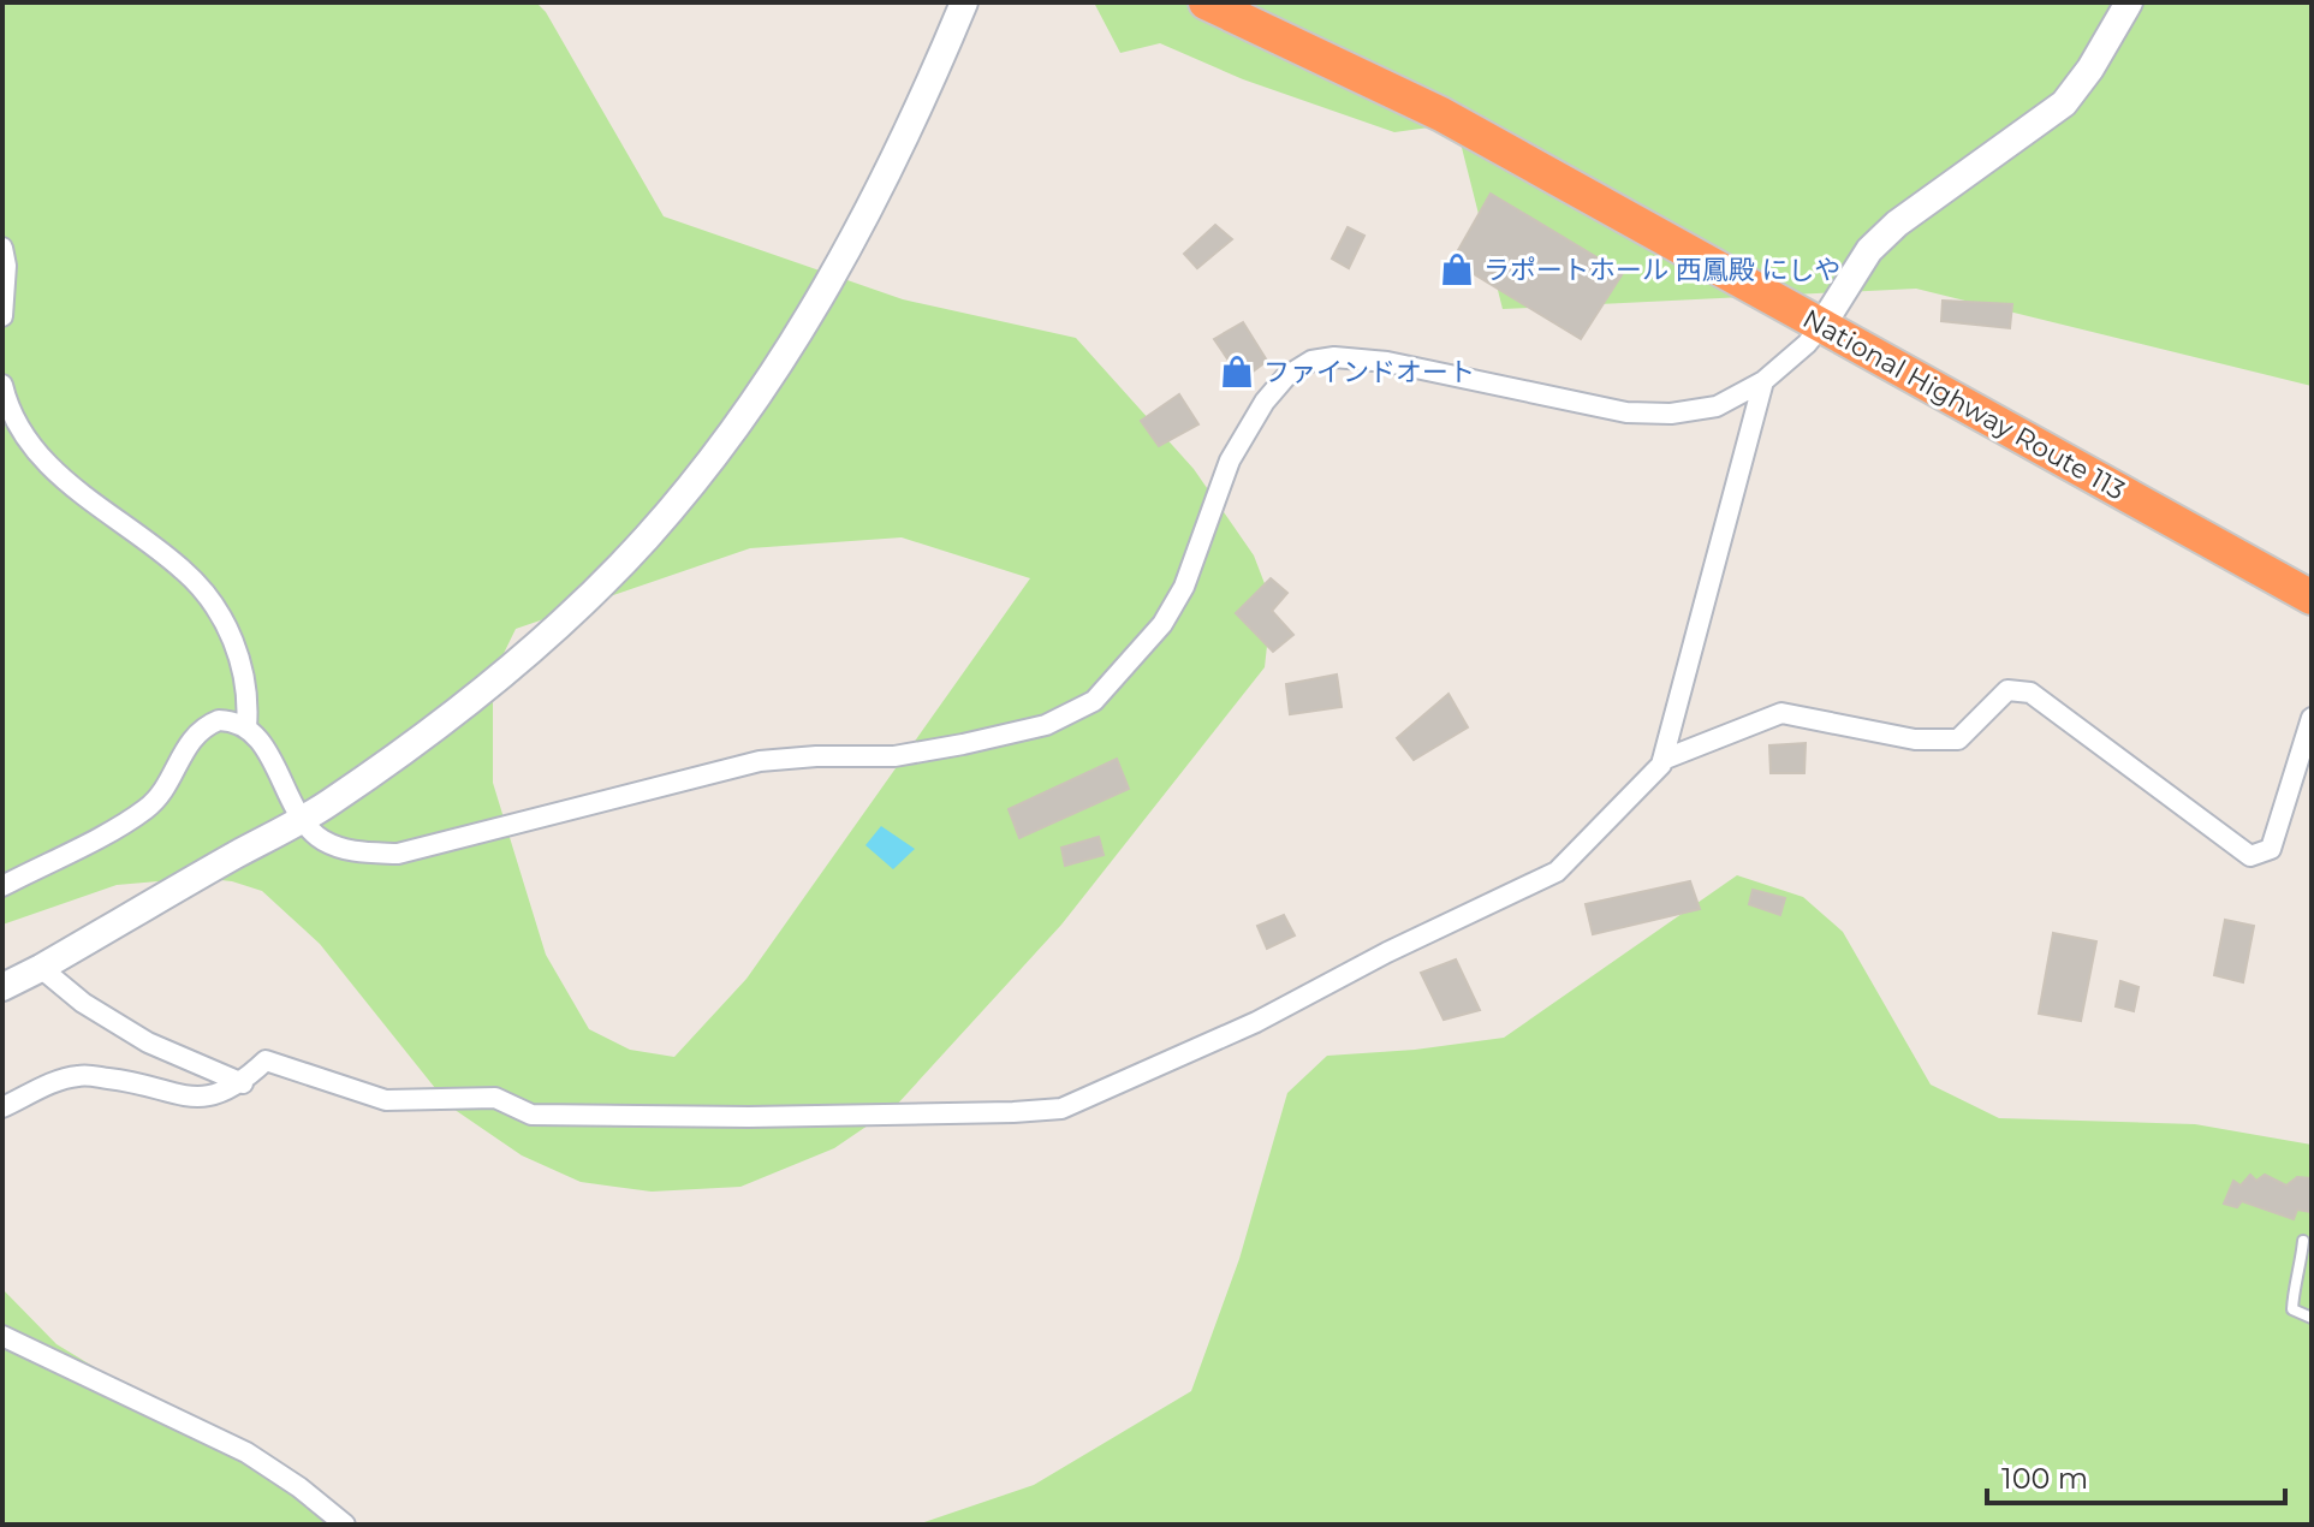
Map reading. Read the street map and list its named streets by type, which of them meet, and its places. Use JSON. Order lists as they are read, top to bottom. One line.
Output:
{"streets":{"highway":["National Highway Route 113"]},"places":{"shop":["ラポートホール 西鳳殿 にしや","ファインドオート"]},"scale_bar":"100 m"}
